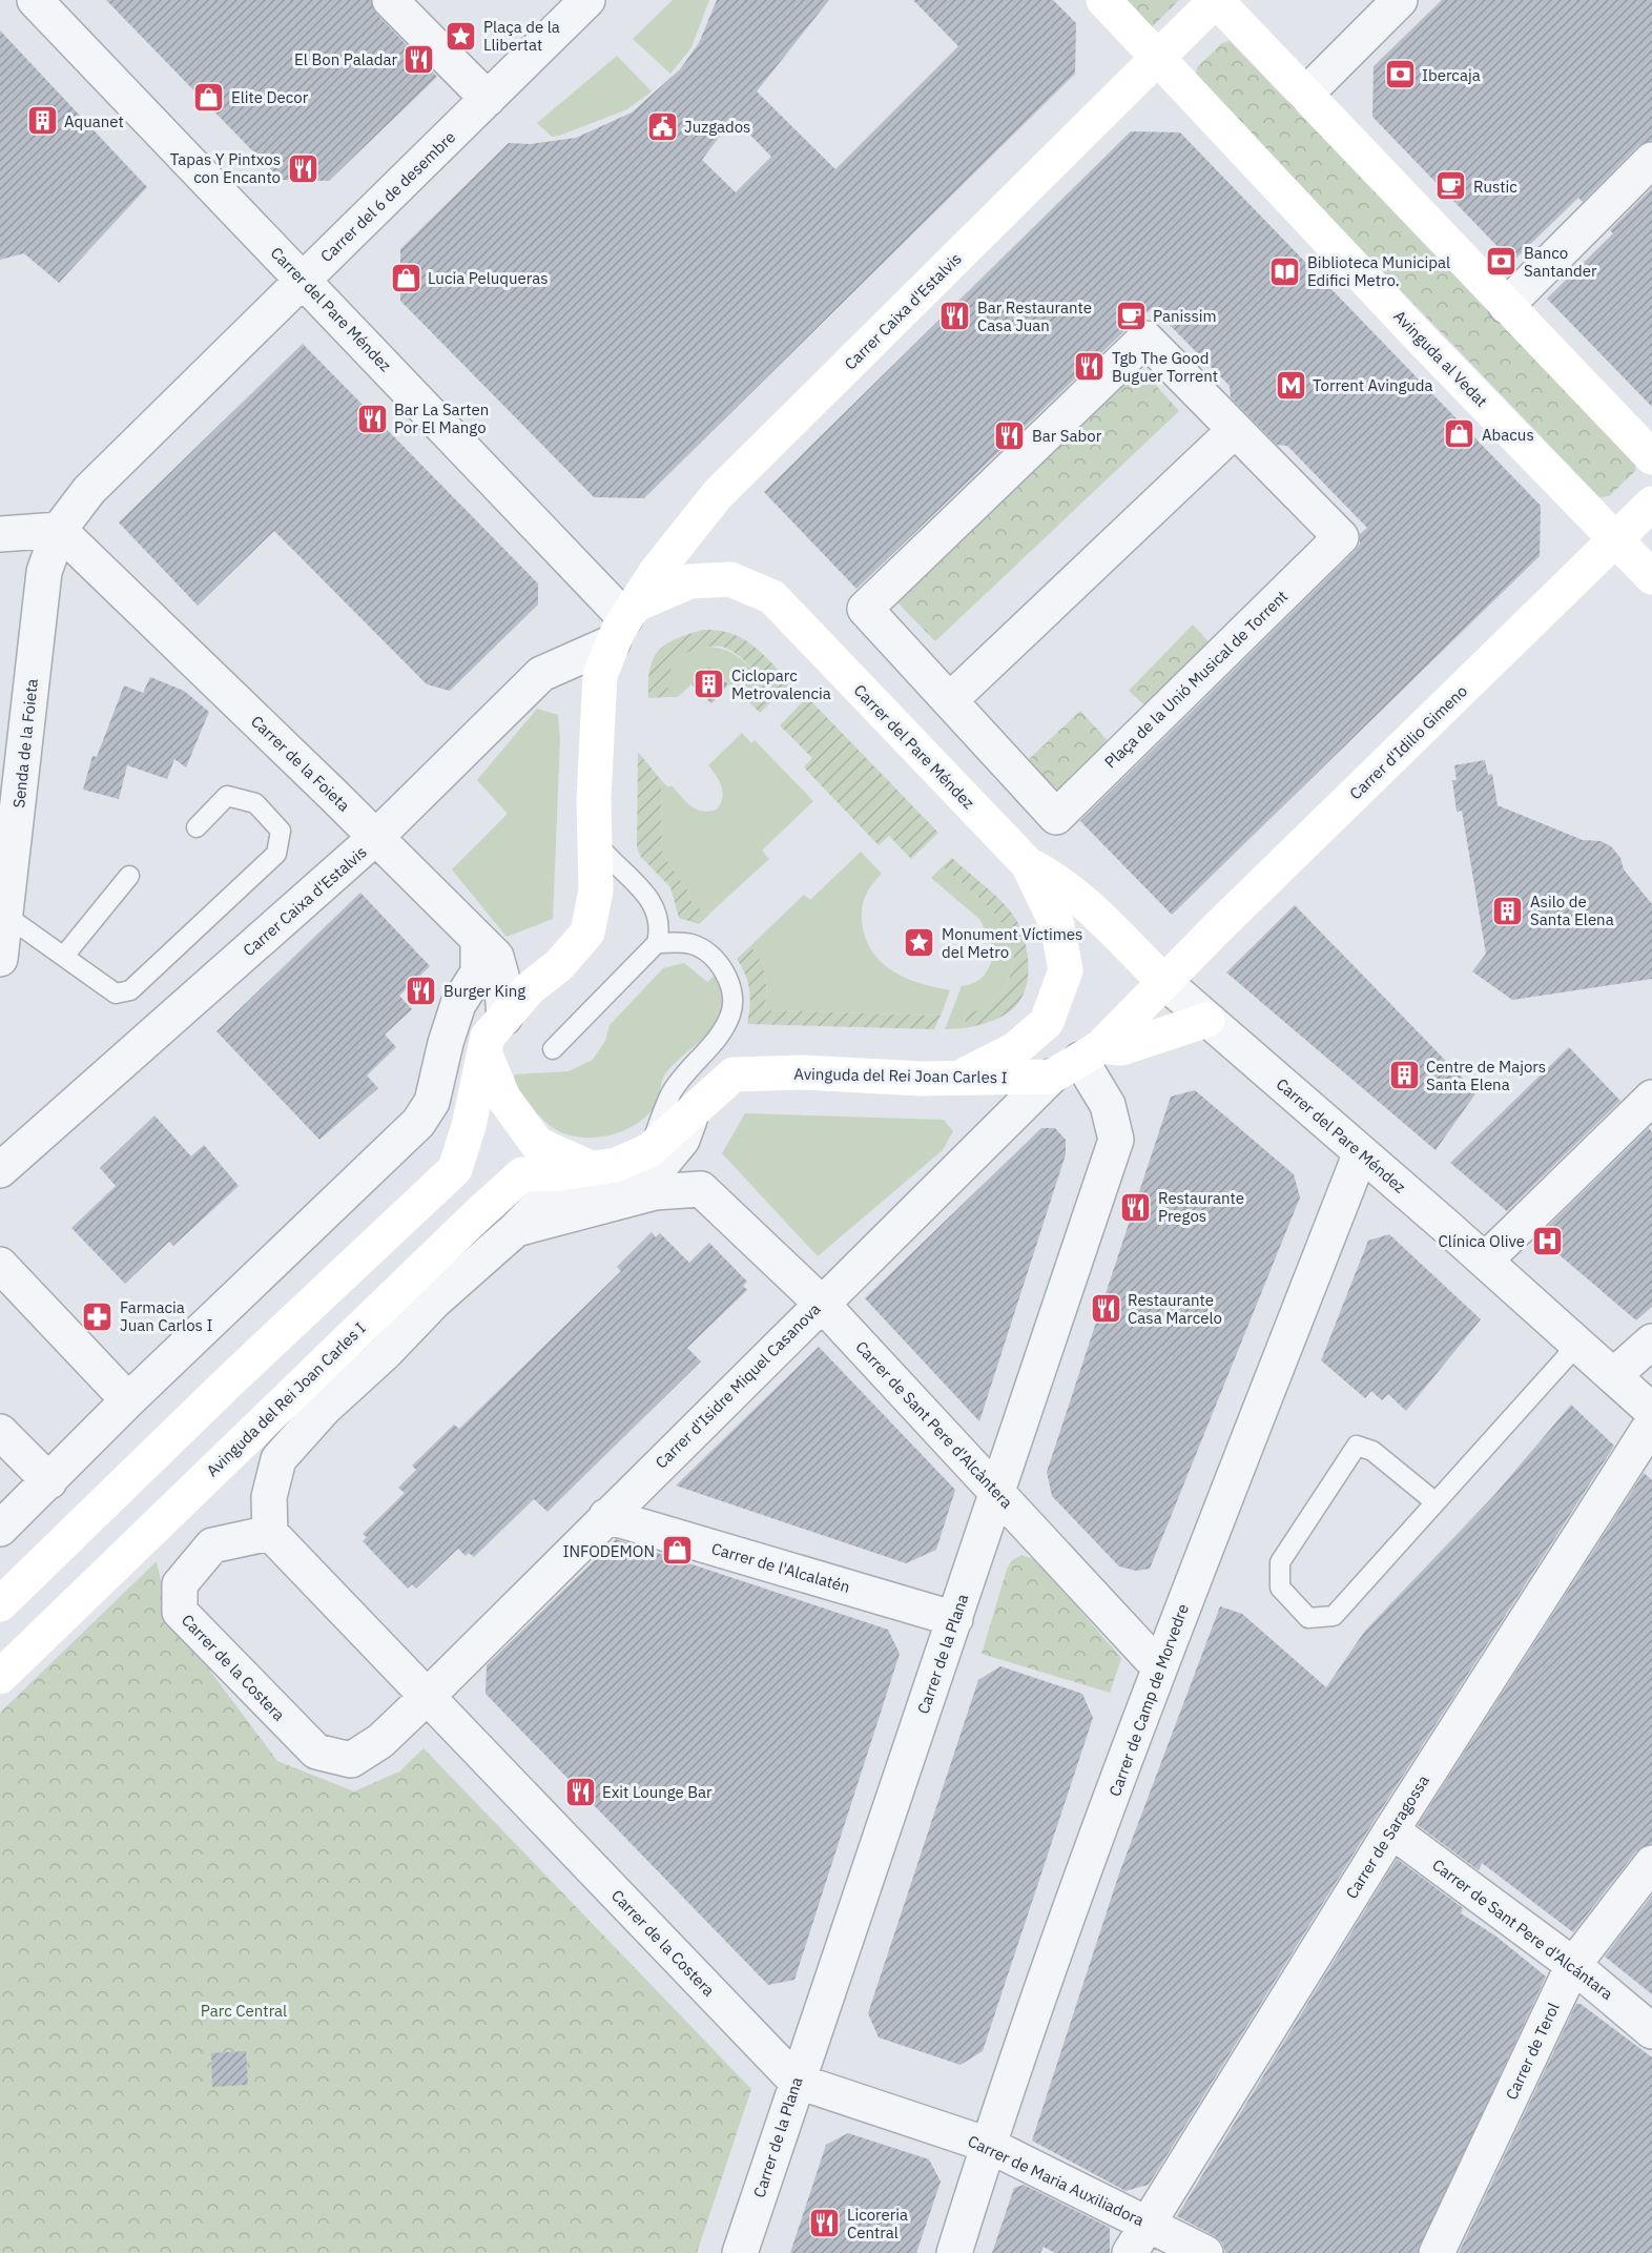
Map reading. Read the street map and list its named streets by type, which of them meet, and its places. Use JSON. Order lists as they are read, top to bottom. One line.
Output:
{"streets":{"street":["Carrer del 6 de desembre","Carrer del Pare Méndez","Carrer Caixa d'Estalvis","Avinguda al Vedat","Plaça de la Unió Musical de Torrent","Carrer d'Idilio Gimeno","Senda de la Foieta","Carrer de la Foieta","Avinguda del Rei Joan Carles I","Carrer d'Isidre Miquel Casanova","Carrer de Sant Pere d'Alcàntera","Carrer de l'Alcalatén","Carrer de la Plana","Carrer de la Costera","Carrer de Camp de Morvedre","Carrer de Saragossa","Carrer de Sant Pere d'Alcántara","Carrer de Terol","Carrer de Maria Auxiliadora"]},"crossings":[["Carrer del 6 de desembre","Carrer del Pare Méndez"],["Carrer del 6 de desembre","Senda de la Foieta"],["Carrer del 6 de desembre","Carrer de la Foieta"],["Carrer del Pare Méndez","Carrer Caixa d'Estalvis"],["Carrer del Pare Méndez","Carrer d'Idilio Gimeno"],["Carrer del Pare Méndez","Avinguda del Rei Joan Carles I"],["Carrer del Pare Méndez","Carrer de Camp de Morvedre"],["Carrer Caixa d'Estalvis","Avinguda al Vedat"],["Carrer Caixa d'Estalvis","Carrer de la Foieta"],["Avinguda al Vedat","Carrer d'Idilio Gimeno"],["Senda de la Foieta","Carrer de la Foieta"],["Avinguda del Rei Joan Carles I","Carrer d'Isidre Miquel Casanova"],["Avinguda del Rei Joan Carles I","Carrer de Sant Pere d'Alcàntera"],["Avinguda del Rei Joan Carles I","Carrer de la Plana"],["Avinguda del Rei Joan Carles I","Carrer de la Costera"],["Carrer d'Isidre Miquel Casanova","Carrer de Sant Pere d'Alcàntera"],["Carrer d'Isidre Miquel Casanova","Carrer de l'Alcalatén"],["Carrer d'Isidre Miquel Casanova","Carrer de la Plana"],["Carrer d'Isidre Miquel Casanova","Carrer de la Costera"],["Carrer de Sant Pere d'Alcàntera","Carrer de la Plana"],["Carrer de Sant Pere d'Alcàntera","Carrer de Camp de Morvedre"],["Carrer de l'Alcalatén","Carrer de la Plana"],["Carrer de la Plana","Carrer de la Costera"],["Carrer de la Plana","Carrer de Maria Auxiliadora"],["Carrer de la Costera","Carrer de Maria Auxiliadora"],["Carrer de Camp de Morvedre","Carrer de Maria Auxiliadora"],["Carrer de Saragossa","Carrer de Sant Pere d'Alcántara"],["Carrer de Saragossa","Carrer de Maria Auxiliadora"],["Carrer de Sant Pere d'Alcántara","Carrer de Terol"]],"parks":["Parc Central"],"places":{"place":["Plaça de la Llibertat","Monument Víctimes del Metro"],"restaurant":["El Bon Paladar","Tapas Y Pintxos con Encanto","Bar Restaurante Casa Juan","Tgb The Good Buguer Torrent","Bar La Sarten Por El Mango","Bar Sabor","Burger King","Restaurante Pregos","Restaurante Casa Marcelo","Exit Lounge Bar","Licoreria Central"],"bank":["Ibercaja","Banco Santander"],"shop":["Elite Decor","Lucia Peluqueras","Abacus","INFODEMON"],"building":["Aquanet","Cicloparc Metrovalencia","Asilo de Santa Elena","Centre de Majors Santa Elena"],"public building":["Juzgados"],"cafe":["Rustic","Panissim"],"library":["Biblioteca Municipal Edifici Metro."],"metro station":["Torrent Avinguda"],"hospital":["Clínica Olive"],"pharmacy":["Farmacia Juan Carlos I"]}}
